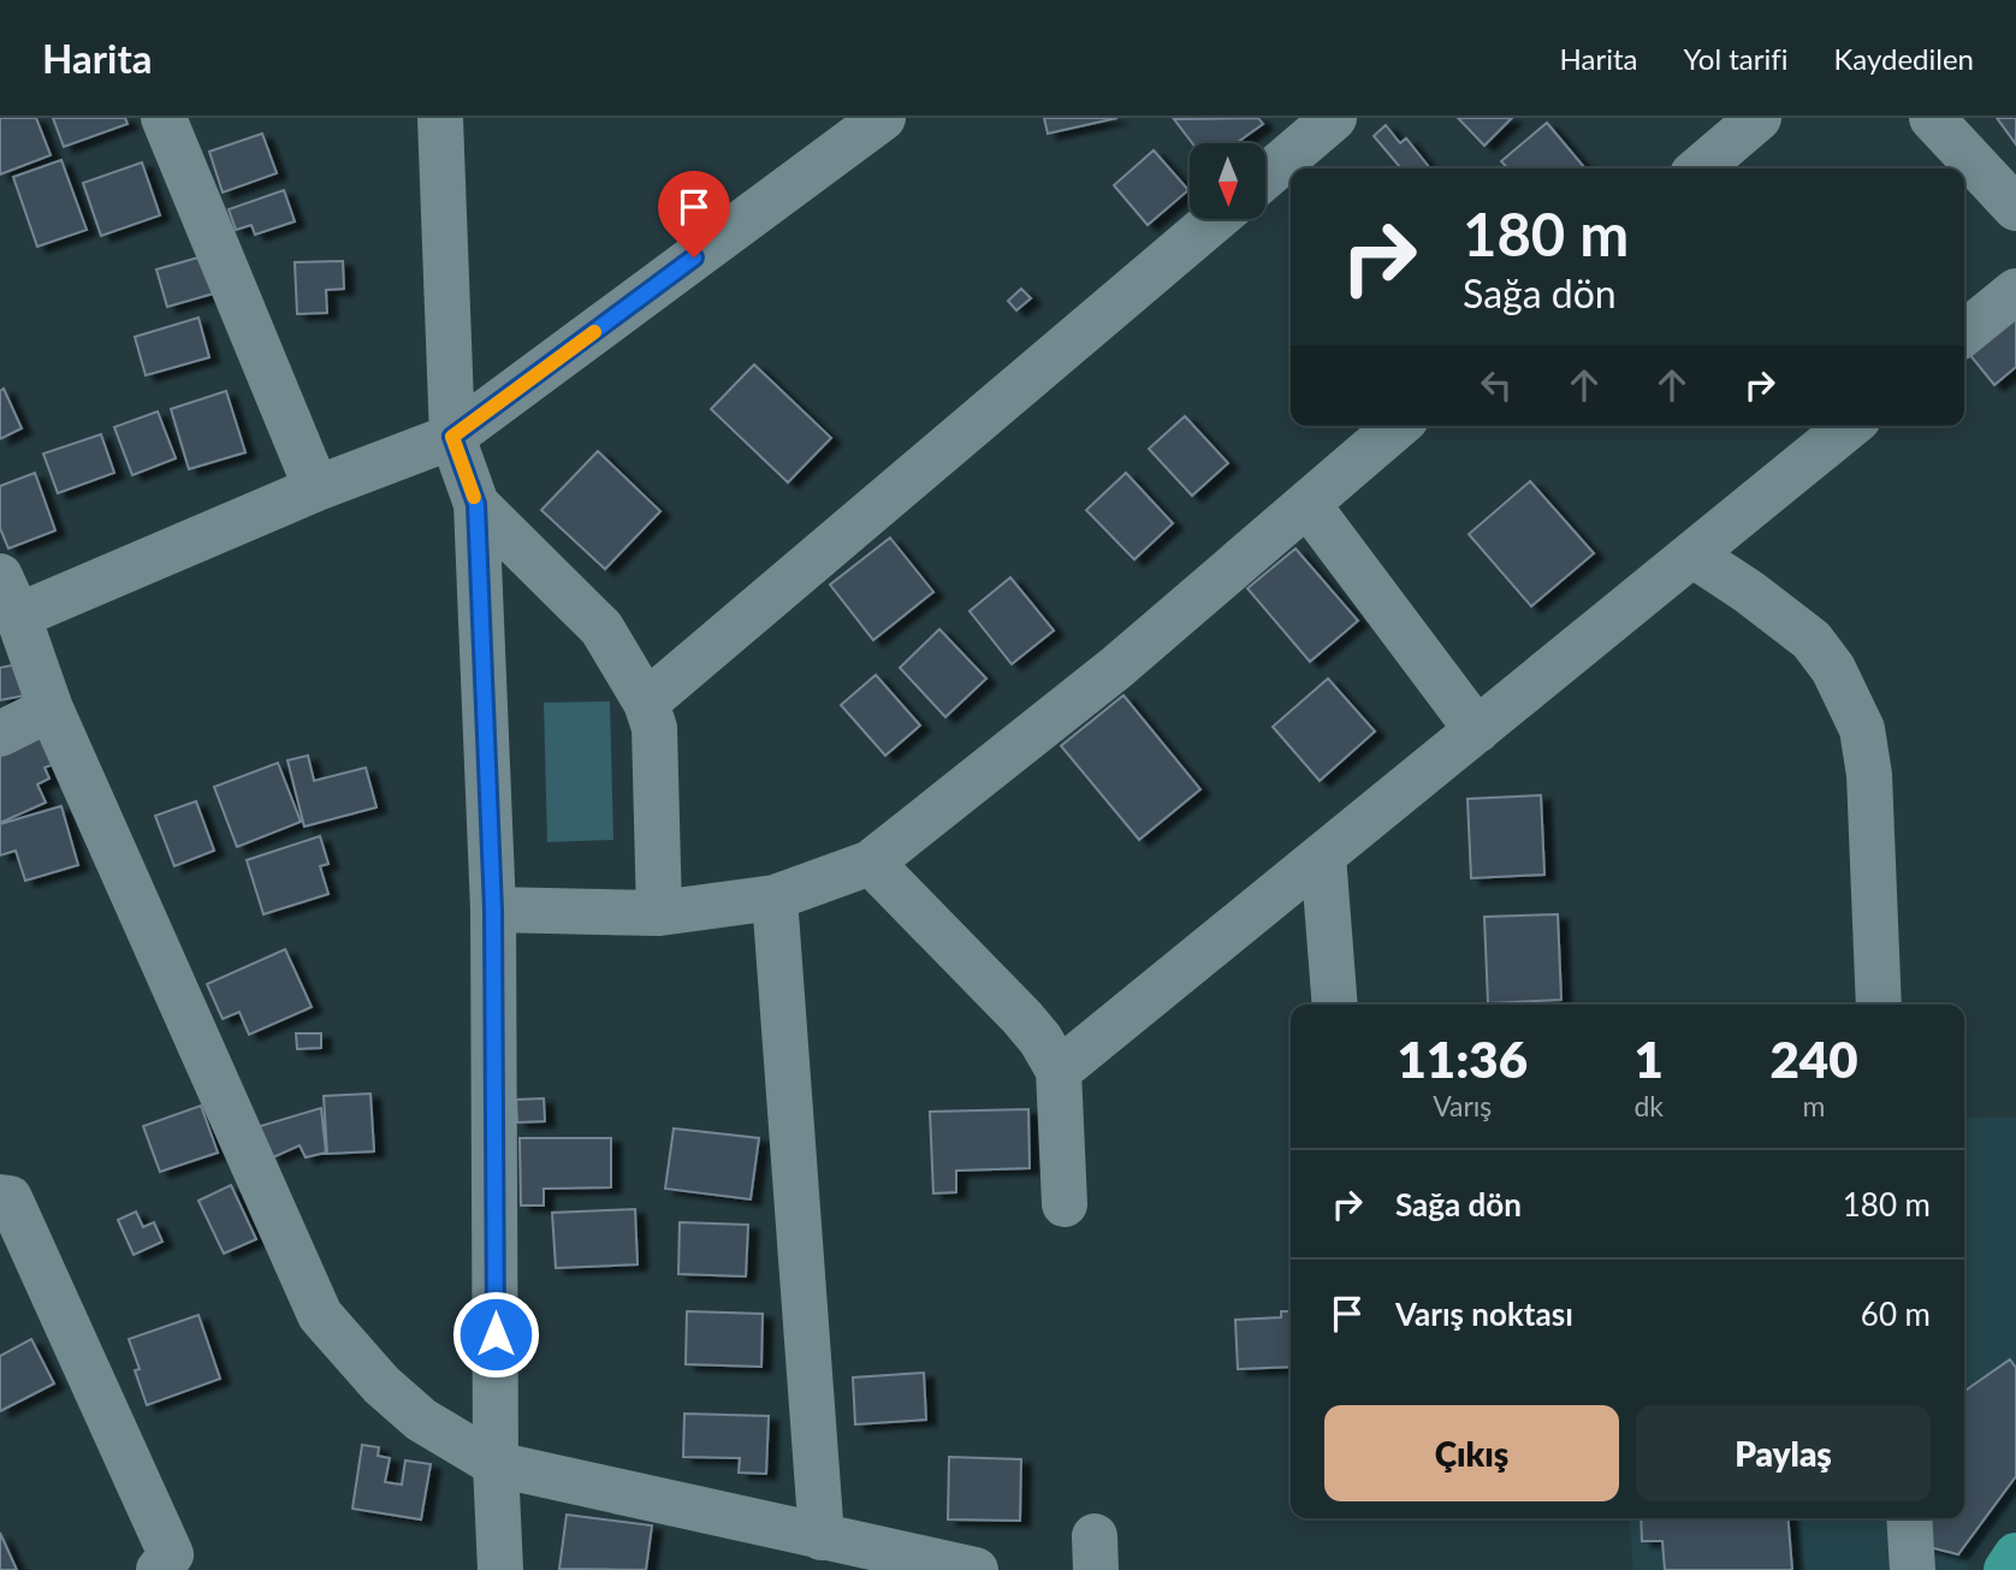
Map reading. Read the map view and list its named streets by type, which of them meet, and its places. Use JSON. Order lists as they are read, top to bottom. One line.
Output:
{"north":"bottom","page":{"header":"Harita","nav":["Harita","Yol tarifi","Kaydedilen"],"turn":["180 m","Sağa dön"],"eta":["11:36","Varış","1","dk","240","m"],"list":[{"name":"Sağa dön","value":"180 m"},{"name":"Varış noktası","value":"60 m"}],"buttons":["Çıkış","Paylaş"]}}
